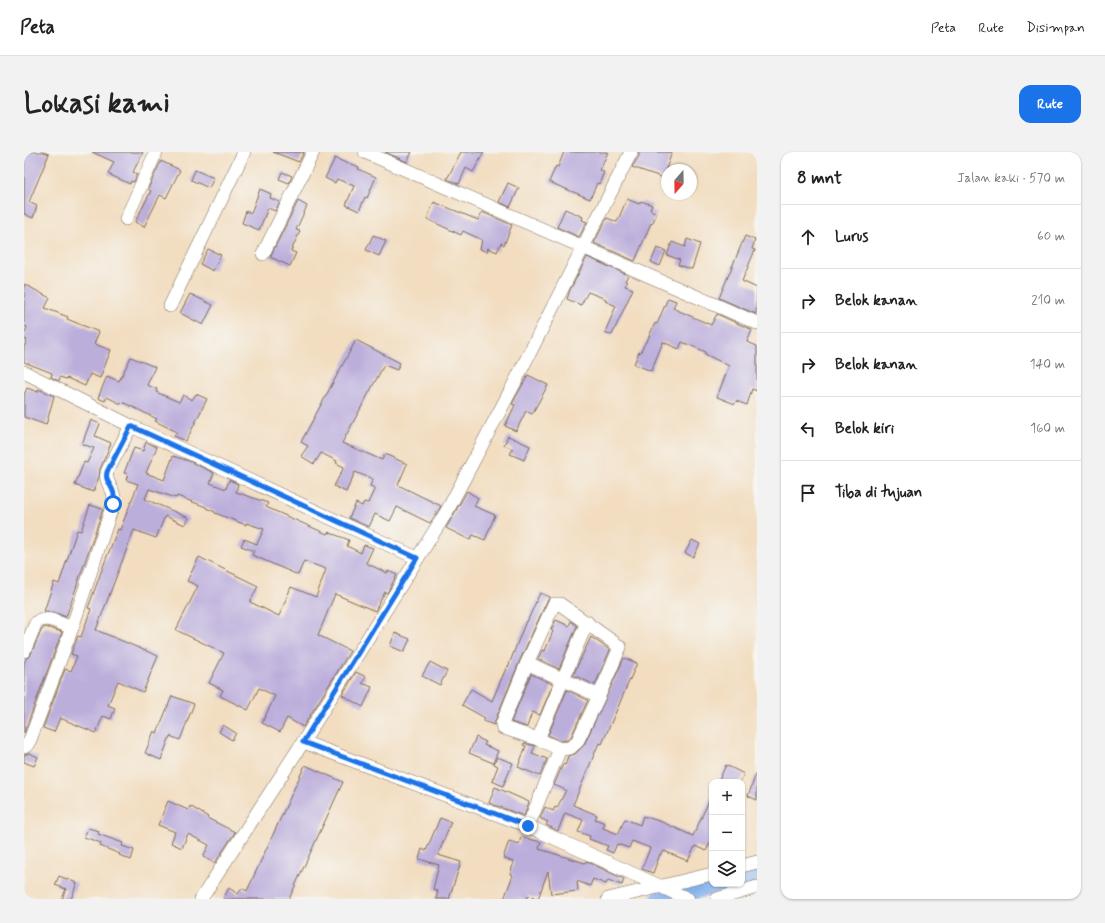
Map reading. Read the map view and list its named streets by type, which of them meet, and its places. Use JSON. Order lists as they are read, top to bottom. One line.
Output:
{"north":"bottom","page":{"header":"Peta","nav":["Peta","Rute","Disimpan"],"buttons":"Rute","title":"Lokasi kami","heading":["8 mnt","Jalan kaki · 570 m"],"list":[["Lurus","60 m"],["Belok kanan","210 m"],["Belok kanan","140 m"],["Belok kiri","160 m"],"Tiba di tujuan"],"map_buttons":["+","−"]}}
